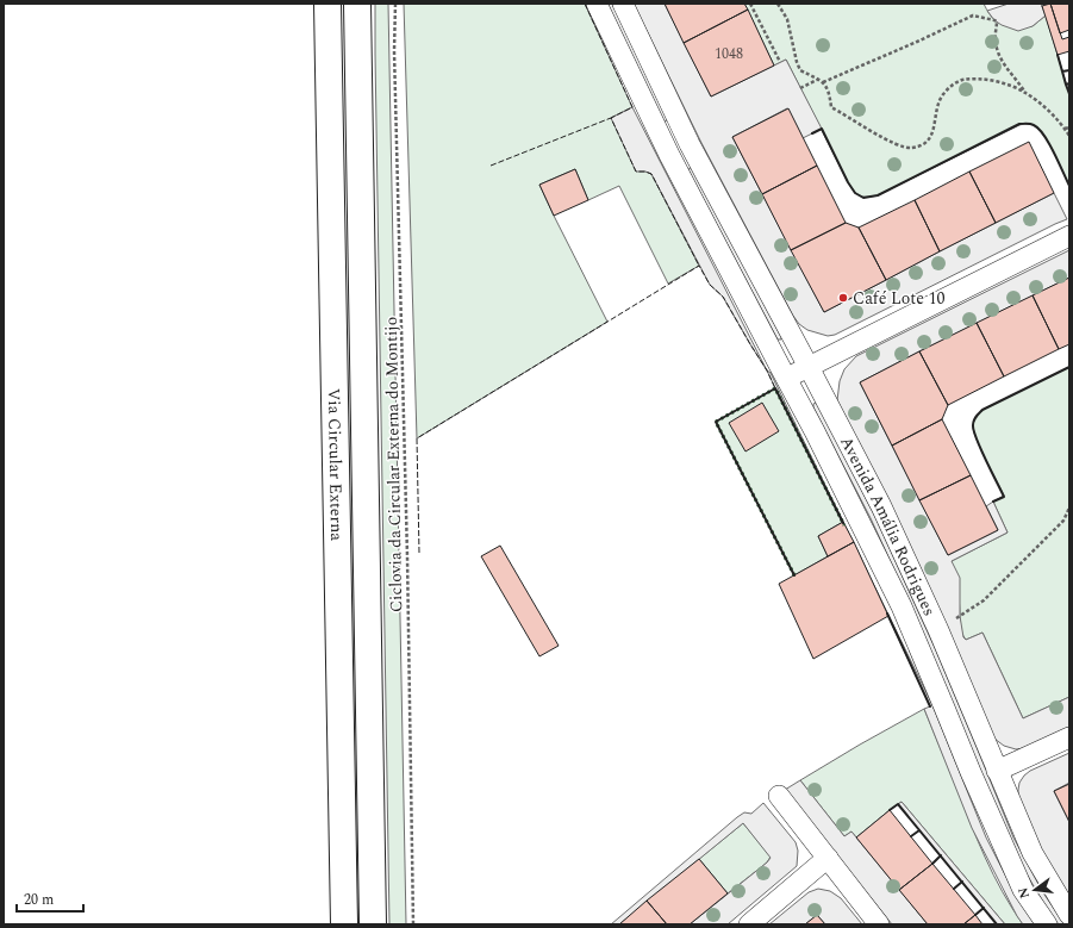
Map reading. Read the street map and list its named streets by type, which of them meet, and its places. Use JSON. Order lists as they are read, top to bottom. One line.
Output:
{"streets":{"main road":["Via Circular Externa"],"street":["Avenida Amália Rodrigues"],"path":["Ciclovia da Circular Externa do Montijo"]},"places":["Café Lote 10"],"house_numbers":["1048"],"scale_bar":"20 m","north":"left"}
